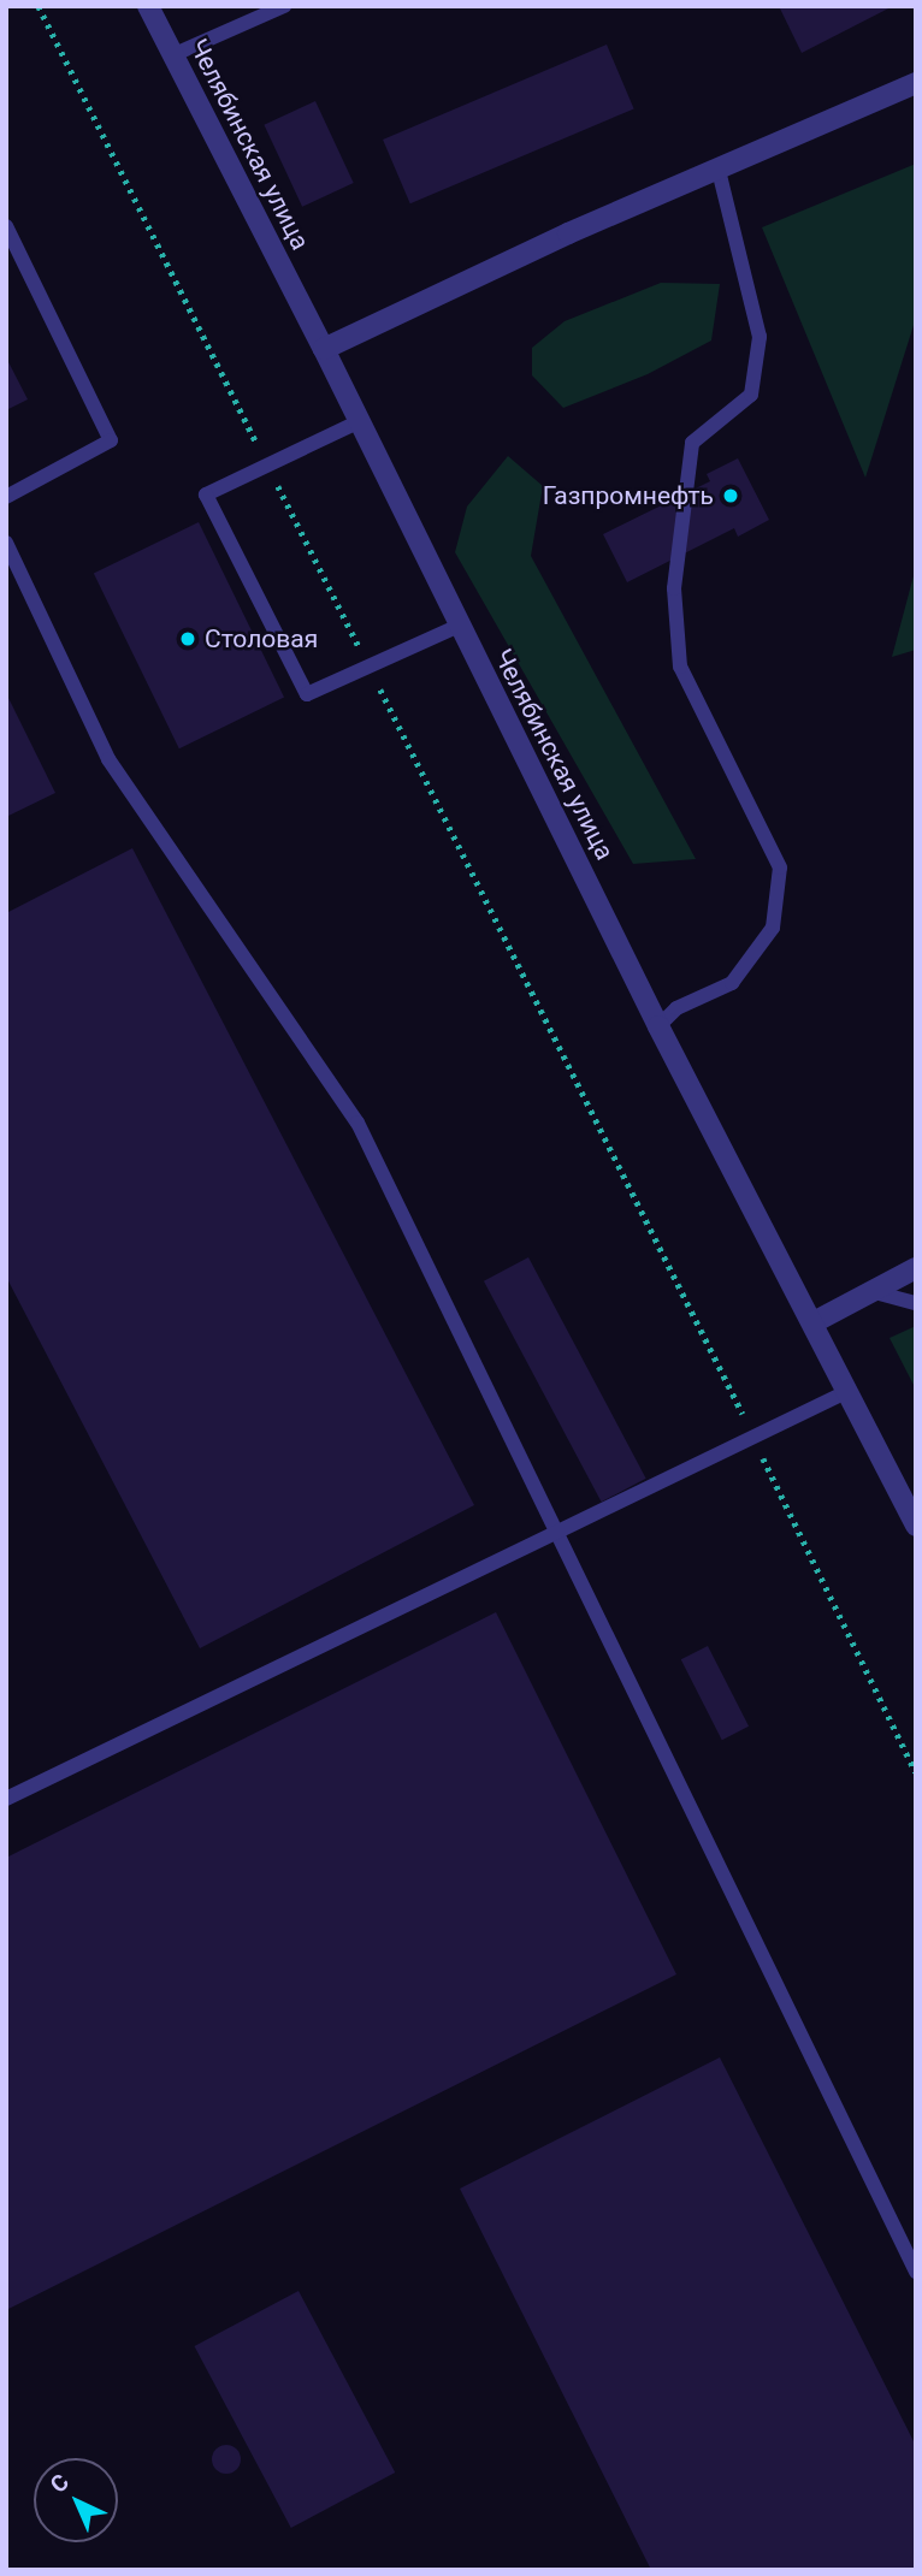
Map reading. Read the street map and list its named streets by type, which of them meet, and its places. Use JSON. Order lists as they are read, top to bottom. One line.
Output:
{"streets":{"street":["Челябинская улица"]},"places":["Газпромнефть","Столовая"],"north":"top left"}
